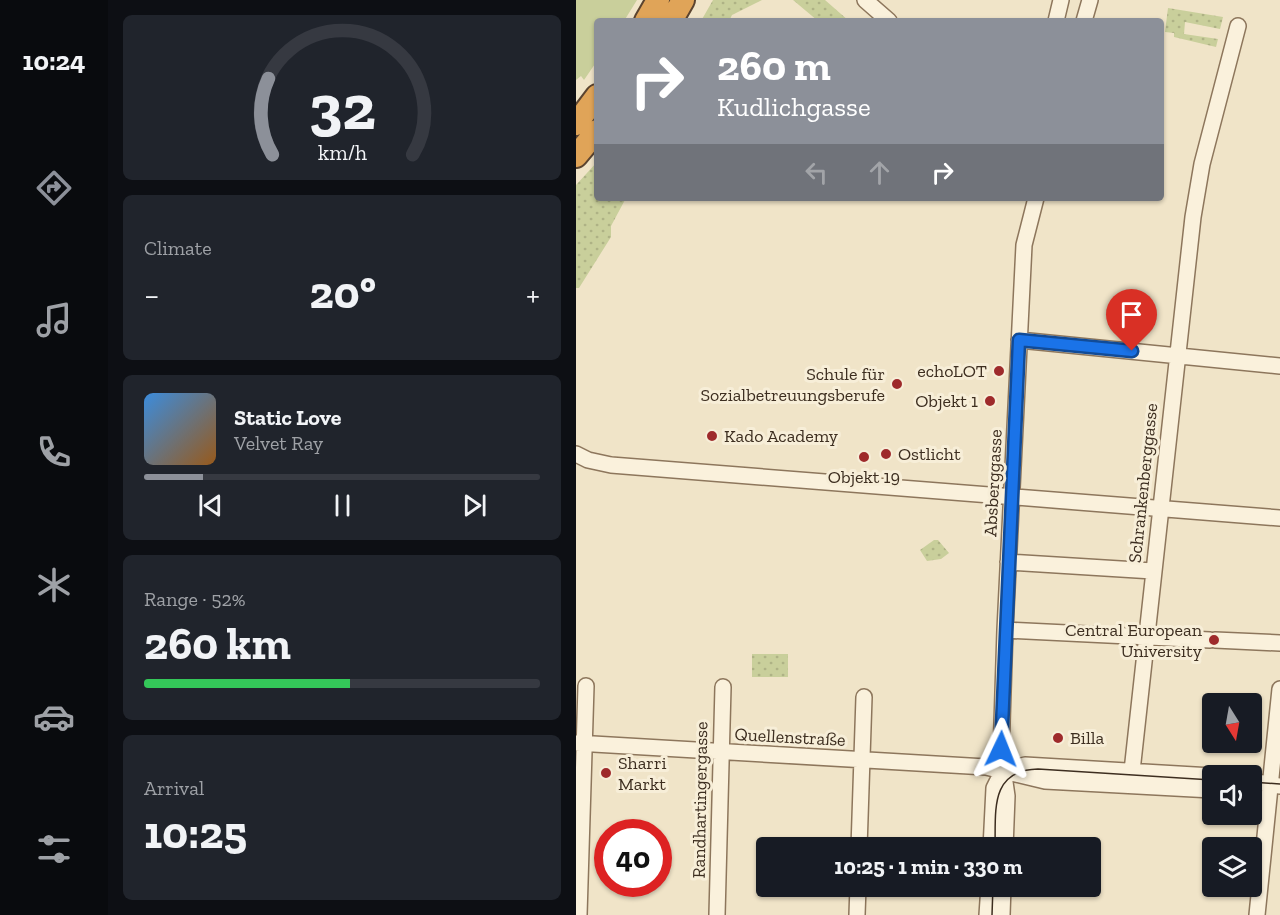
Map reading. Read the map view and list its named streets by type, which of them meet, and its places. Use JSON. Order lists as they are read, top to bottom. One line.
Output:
{"streets":{"street":["Absberggasse","Schrankenberggasse","Quellenstraße","Randhartingergasse"]},"crossings":[["Absberggasse","Quellenstraße"],["Schrankenberggasse","Quellenstraße"],["Quellenstraße","Randhartingergasse"]],"places":["echoLOT","Schule für Sozialbetreuungsberufe","Objekt 1","Kado Academy","Ostlicht","Objekt 19","Central European University","Billa","Sharri Markt"],"north":"bottom","page":{"tabs":"10:24","turn":["260 m","Kudlichgasse"],"tile":["Climate",["Range · 52%","260 km"],["Arrival","10:25"]],"heat":["−","20°","+"],"song":["Static Love","Velvet Ray"],"limit":"40","trip":"10:25 · 1 min · 330 m","gauge":["32","km/h"]}}
